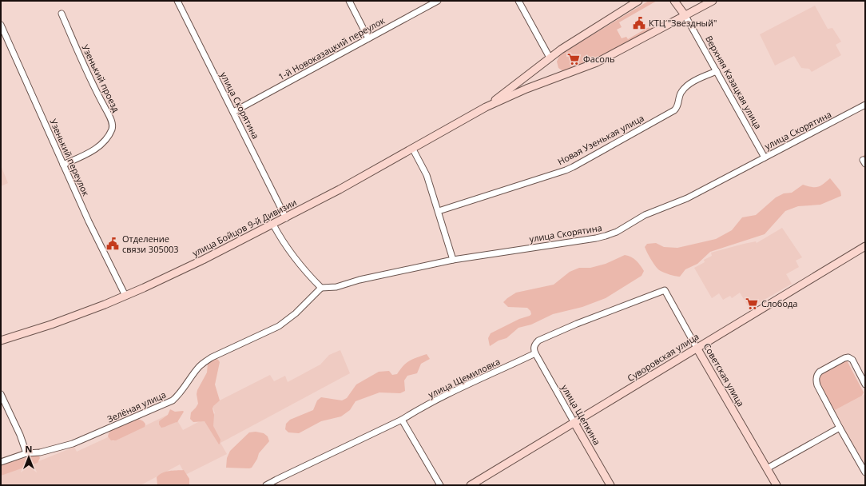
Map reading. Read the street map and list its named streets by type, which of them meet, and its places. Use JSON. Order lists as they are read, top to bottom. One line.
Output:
{"streets":{"street":["1-й Новоказацкий переулок","Узенький проезд","Верхняя Казацкая улица","улица Скорятина","Новая Узенькая улица","Узенький переулок","улица Бойцов 9-й Дивизии","Суворовская улица","Советская улица","улица Щемиловка","Зелёная улица","улица Щепкина"]},"crossings":[["1-й Новоказацкий переулок","улица Скорятина"],["Узенький проезд","Узенький переулок"],["Верхняя Казацкая улица","улица Скорятина"],["Верхняя Казацкая улица","Новая Узенькая улица"],["Верхняя Казацкая улица","улица Бойцов 9-й Дивизии"],["улица Скорятина","улица Бойцов 9-й Дивизии"],["улица Скорятина","Зелёная улица"],["Узенький переулок","улица Бойцов 9-й Дивизии"],["Суворовская улица","Советская улица"],["Суворовская улица","улица Щепкина"],["Советская улица","улица Щемиловка"],["Советская улица","улица Щепкина"],["улица Щемиловка","улица Щепкина"]],"places":{"public building":["КТЦ \"Звездный\"","Отделение связи 305003"],"supermarket":["Фасоль","Слобода"]},"north":"top"}
